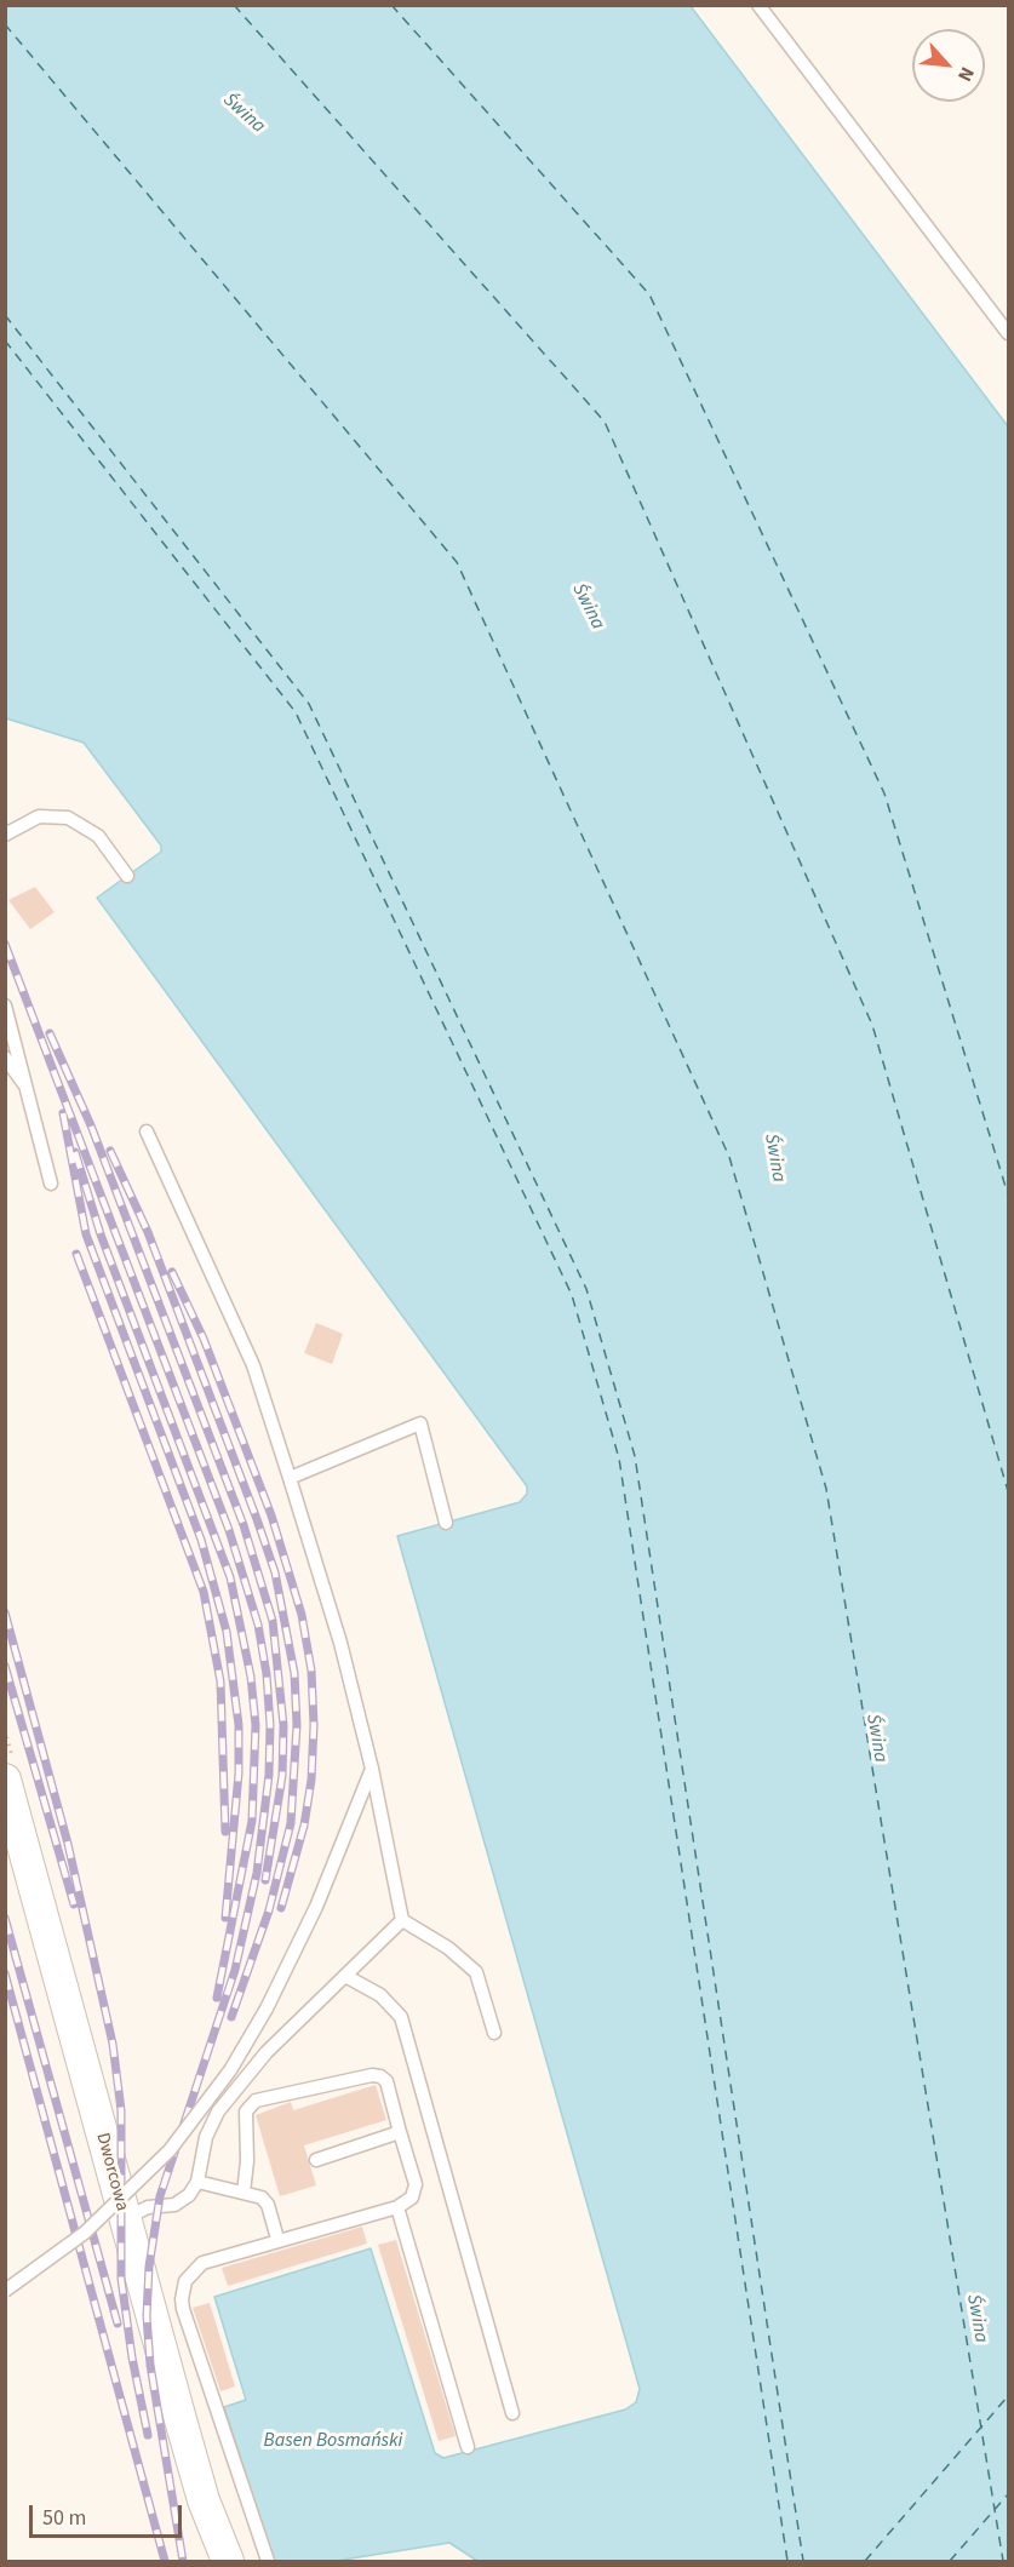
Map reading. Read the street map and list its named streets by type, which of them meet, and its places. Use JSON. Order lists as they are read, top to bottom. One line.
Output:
{"streets":{"street":["Dworcowa"]},"water":["Świna","Basen Bosmański"],"scale_bar":"50 m","north":"bottom right"}
